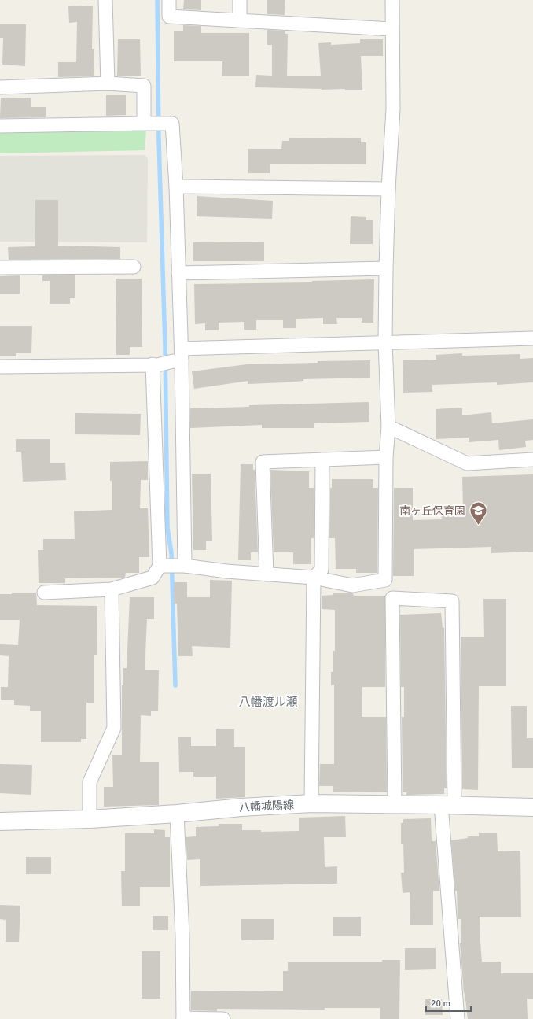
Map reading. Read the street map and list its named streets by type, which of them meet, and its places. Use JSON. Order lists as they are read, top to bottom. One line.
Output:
{"streets":{"main road":["八幡城陽線"]},"districts":["八幡渡ル瀬"],"places":{"school or university":["南ヶ丘保育園"]},"scale_bar":"20 m"}
